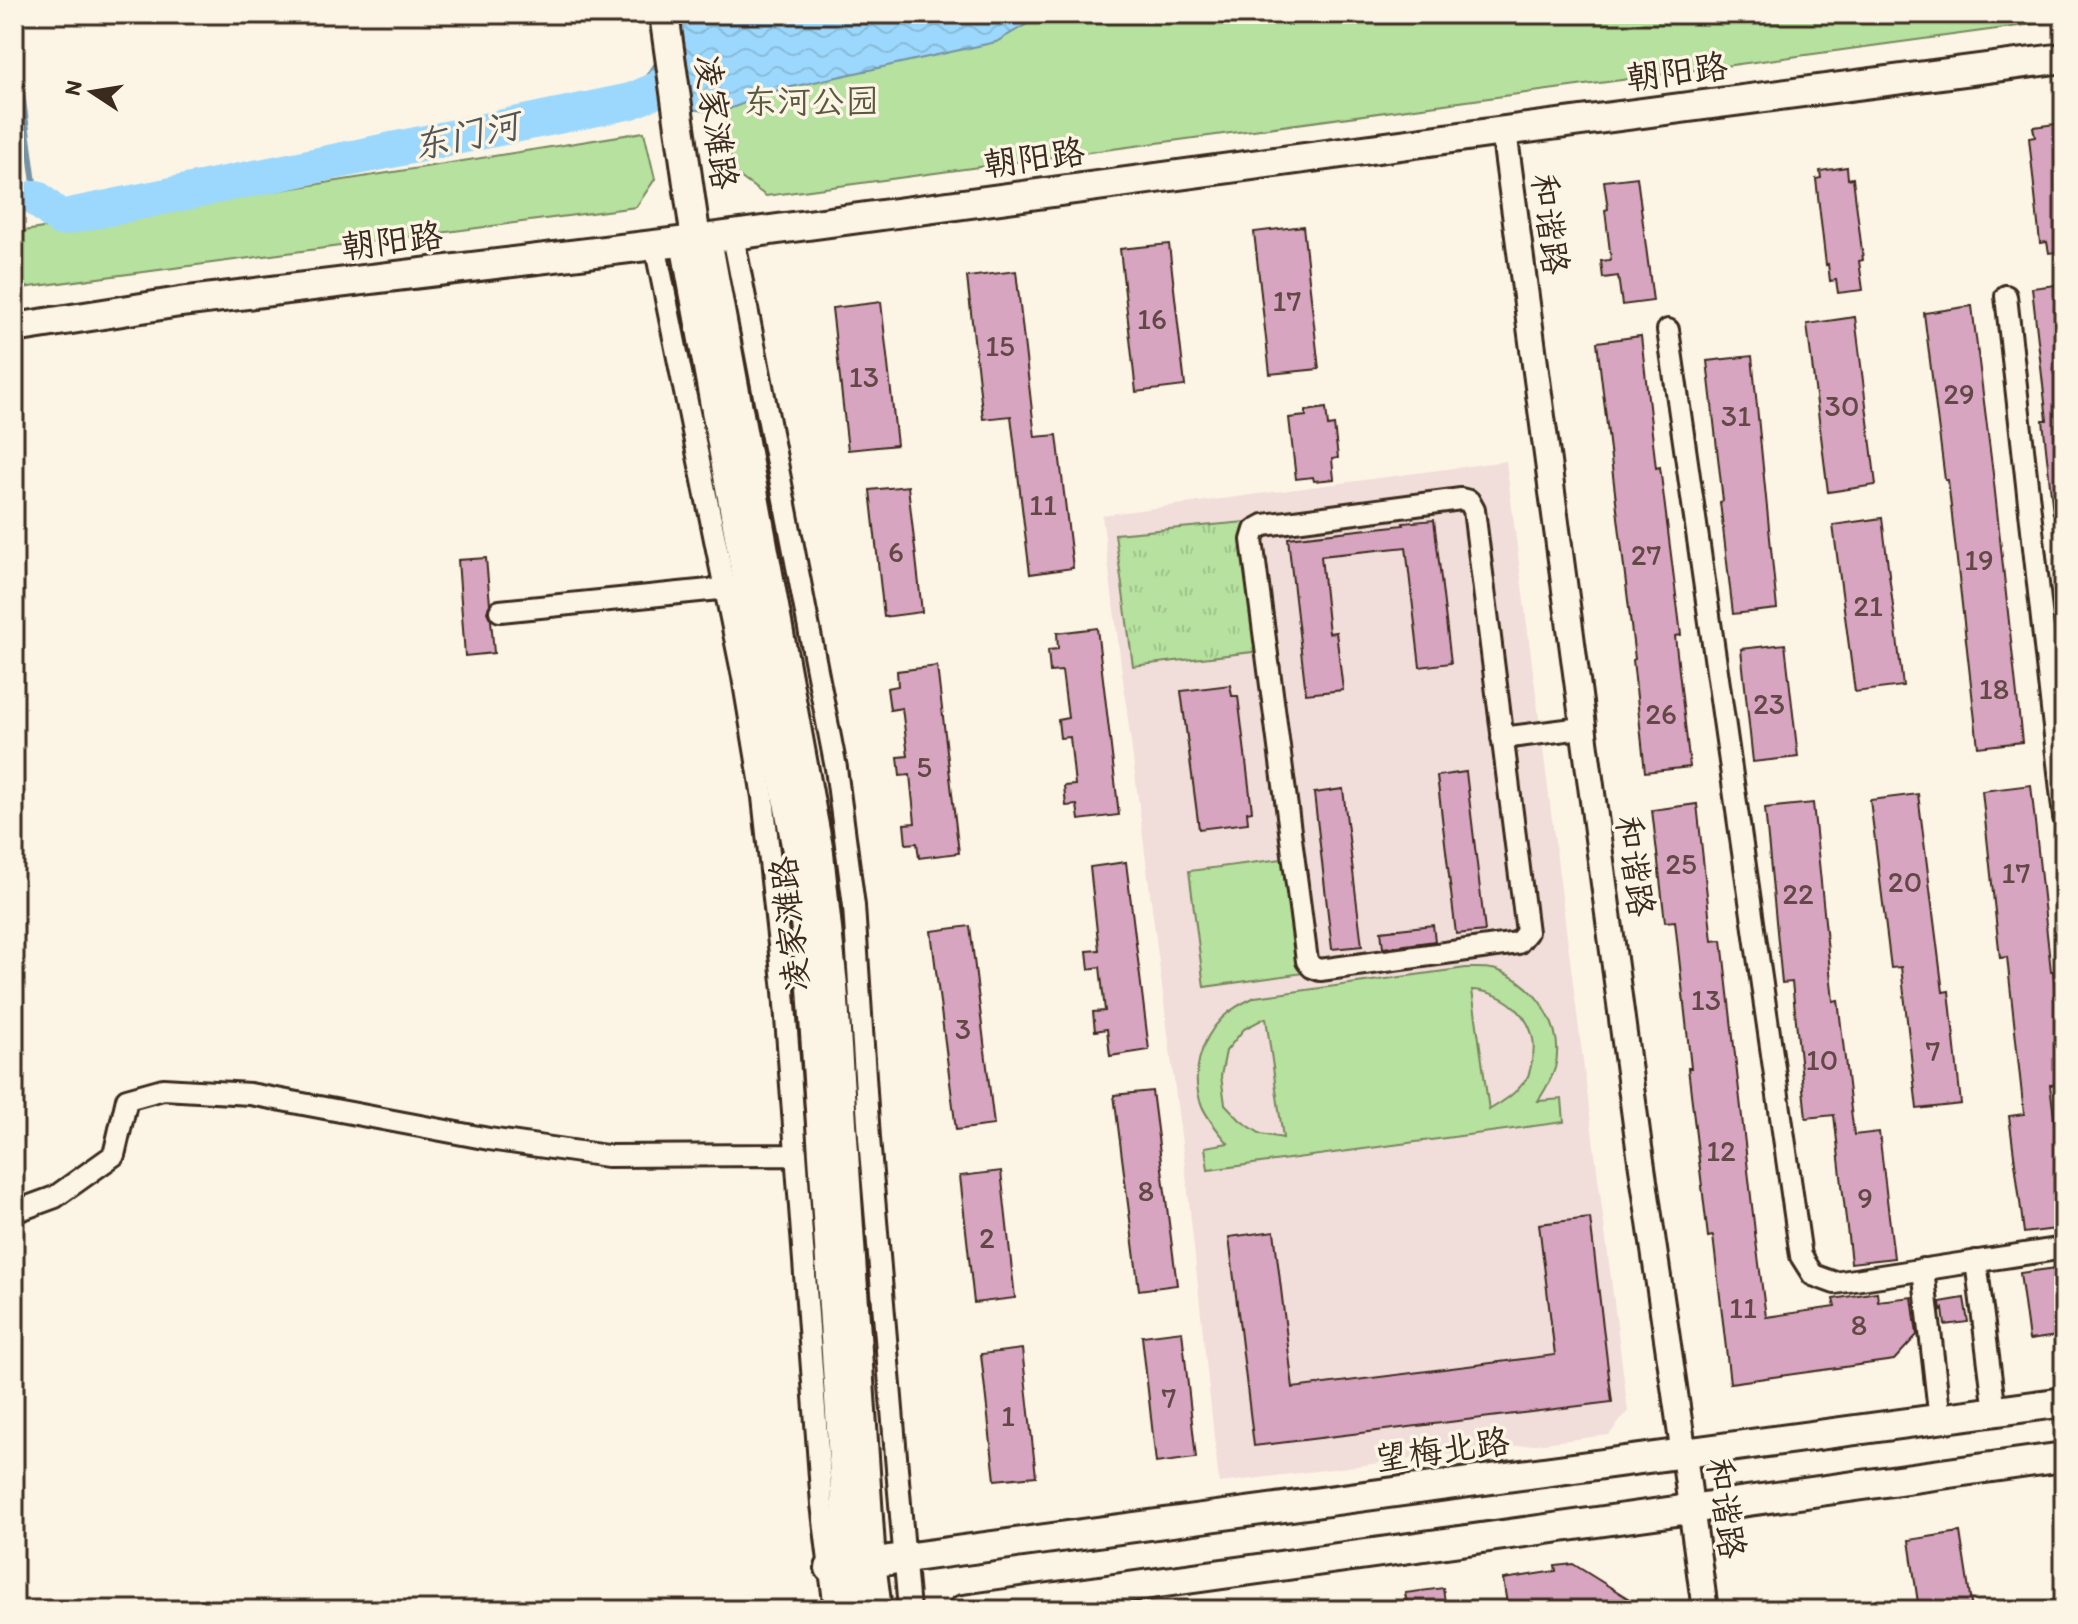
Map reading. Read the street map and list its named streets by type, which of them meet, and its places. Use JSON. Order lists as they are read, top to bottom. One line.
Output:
{"streets":{"main road":["朝阳路","凌家滩路","望梅北路"],"street":["和谐路"]},"crossings":[["朝阳路","凌家滩路"],["朝阳路","和谐路"],["凌家滩路","望梅北路"],["和谐路","望梅北路"]],"water":["东门河"],"parks":["东河公园"],"house_numbers":["17","16","15","13","29","30","31","11","6","27","19","21","18","23","26","5","25","17","20","22","13","3","7","10","12","8","9","2","11","8","7","1"],"north":"left"}
